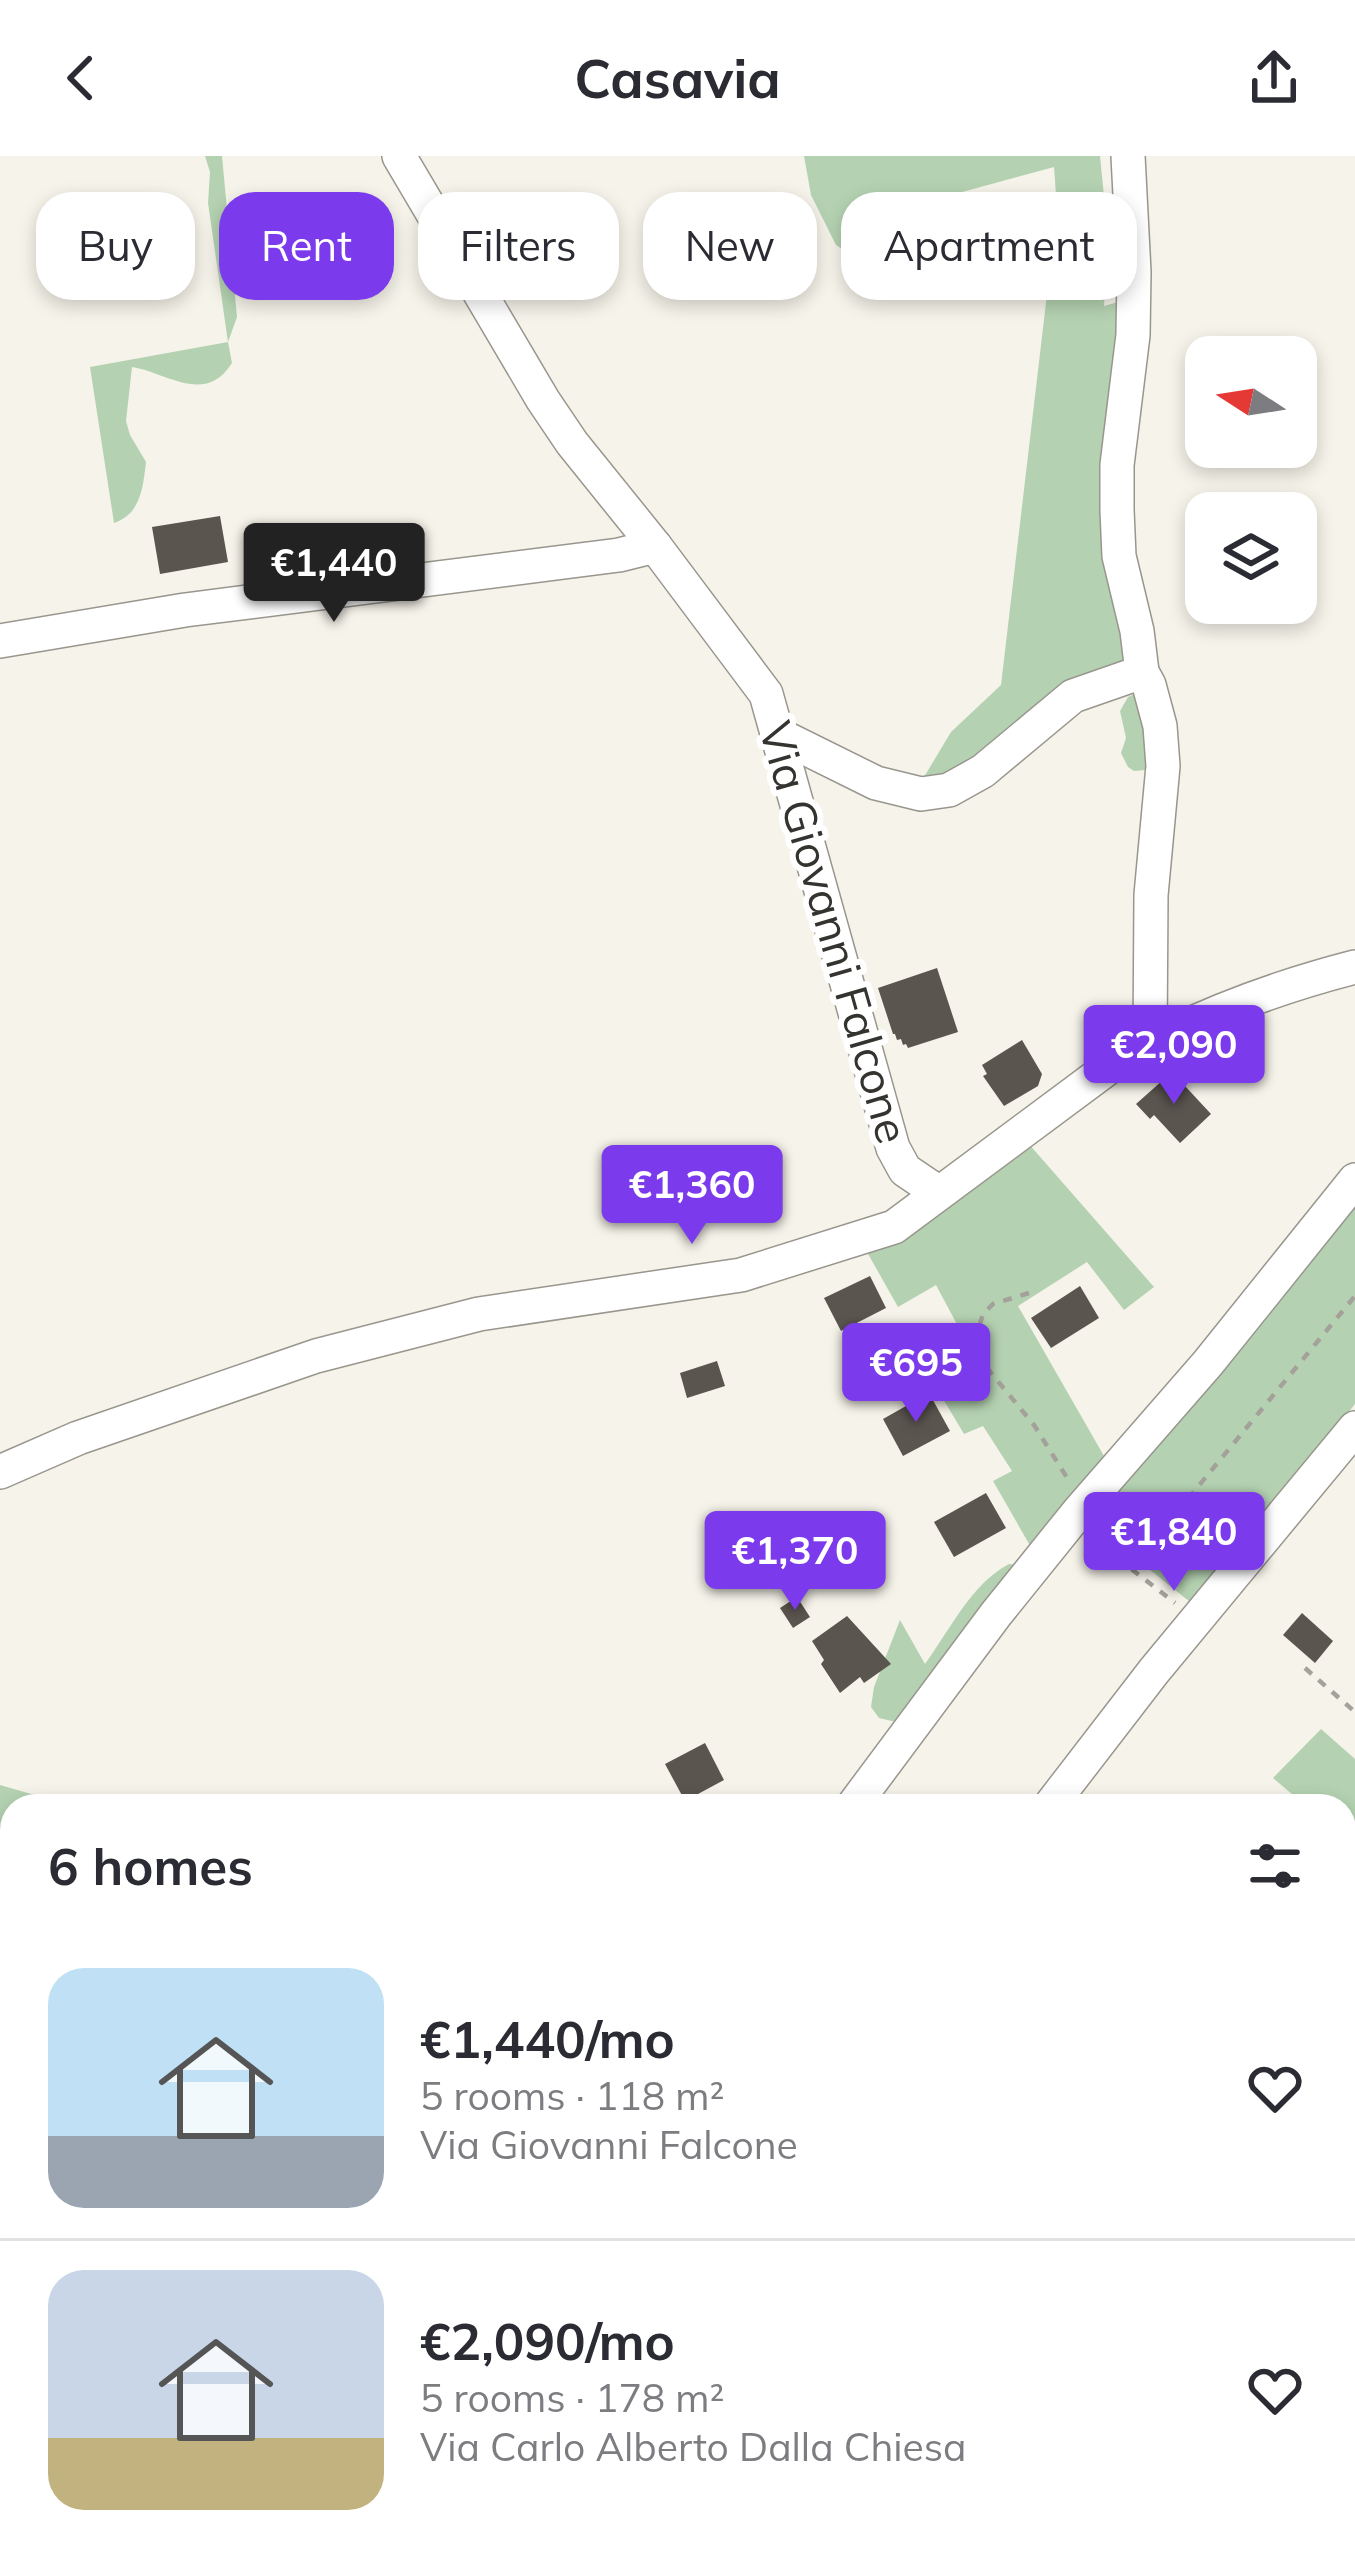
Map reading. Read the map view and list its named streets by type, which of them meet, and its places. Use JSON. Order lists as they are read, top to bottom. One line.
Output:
{"streets":{"street":["Via Giovanni Falcone"]},"north":"left","page":{"header":"Casavia","chip":["Buy","Rent","Filters","New","Apartment"],"price":["€1,440","€2,090","€1,360","€695","€1,840","€1,370"],"heading":"6 homes","list":[{"name":"€1,440/mo","note":"5 rooms · 118 m² · Via Giovanni Falcone"},{"name":"€2,090/mo","note":"5 rooms · 178 m² · Via Carlo Alberto Dalla Chiesa"}]}}
